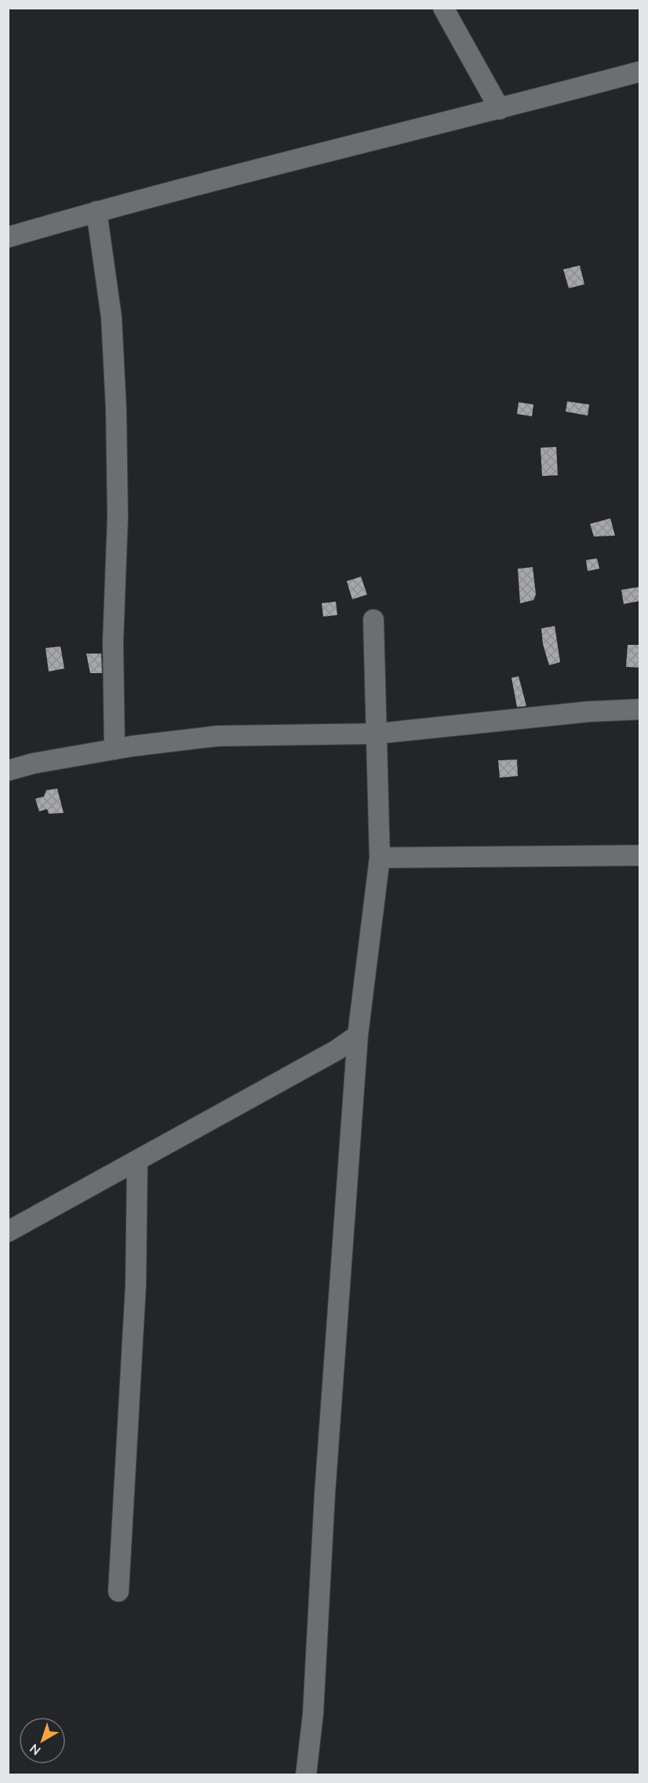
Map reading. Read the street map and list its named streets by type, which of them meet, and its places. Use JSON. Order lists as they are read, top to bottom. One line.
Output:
{"north":"bottom left"}
